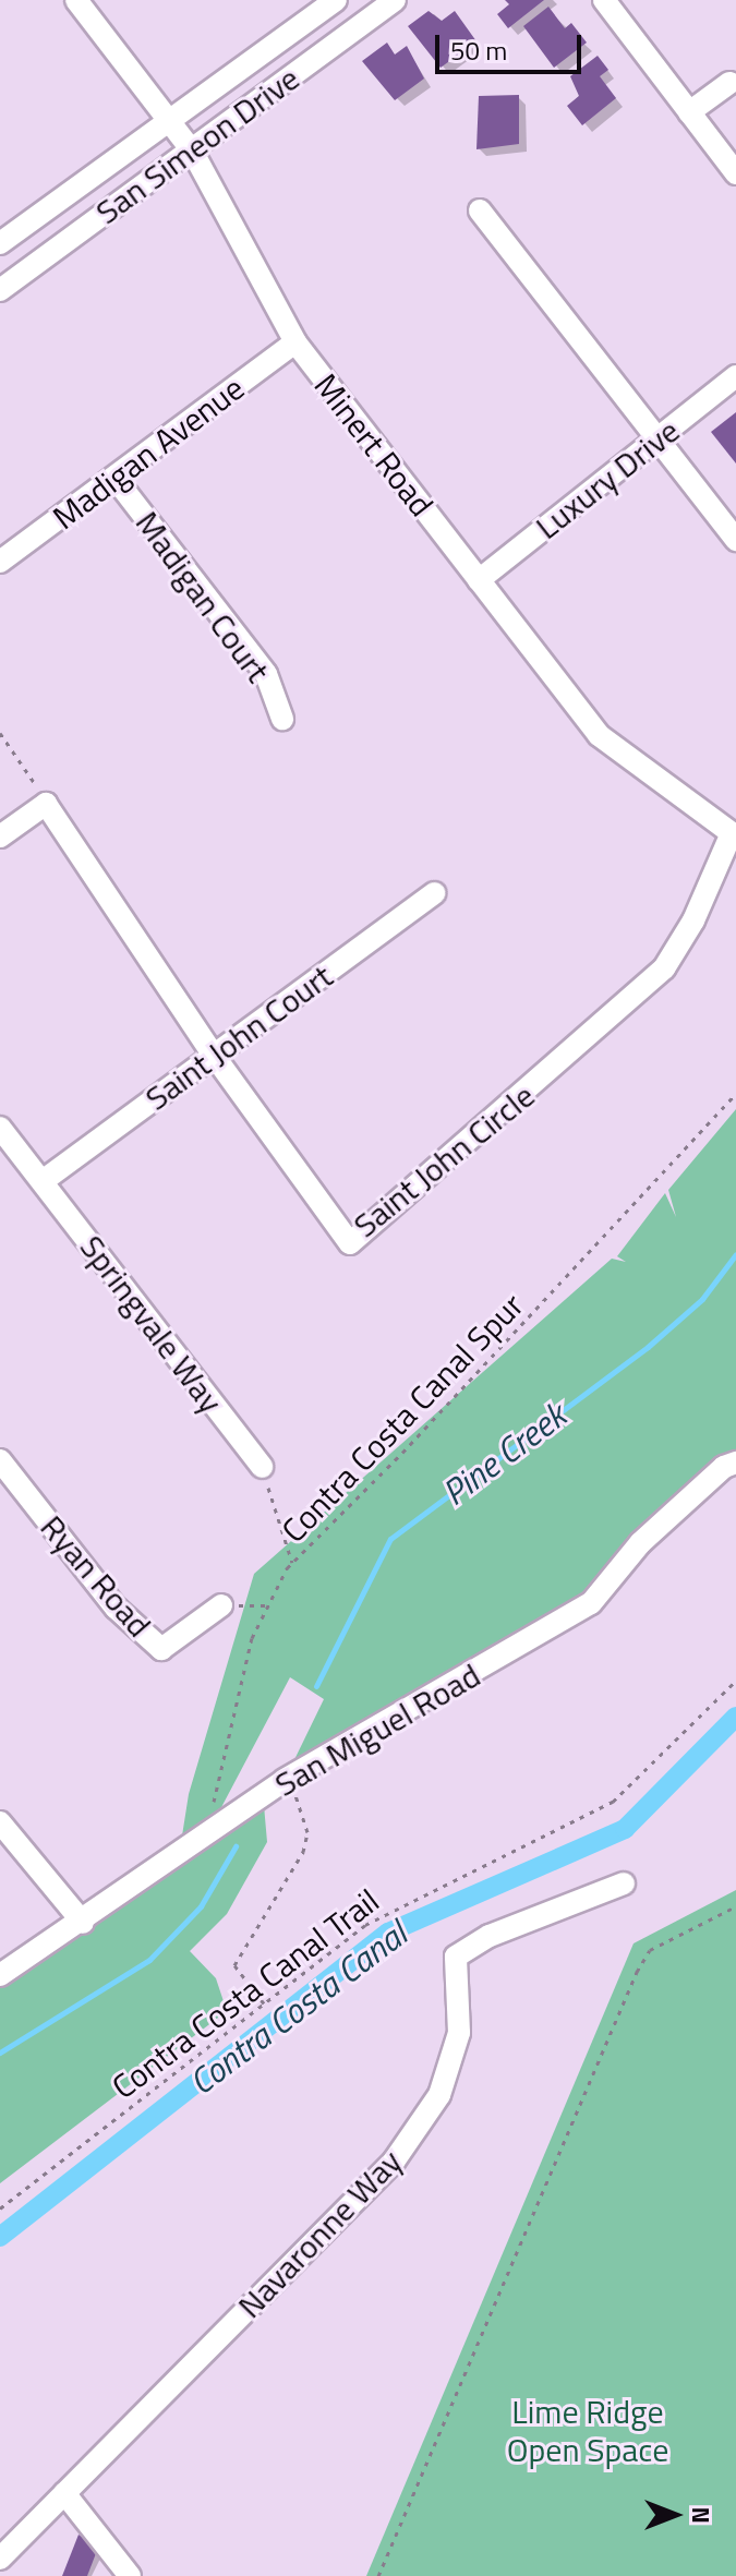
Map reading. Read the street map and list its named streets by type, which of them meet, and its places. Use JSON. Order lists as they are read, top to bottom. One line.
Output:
{"streets":{"street":["San Simeon Drive","Minert Road","Madigan Avenue","Luxury Drive","Madigan Court","Saint John Court","Saint John Circle","Springvale Way","Ryan Road","San Miguel Road","Navaronne Way"],"path":["Contra Costa Canal Spur","Contra Costa Canal Trail"]},"crossings":[["San Simeon Drive","Minert Road"],["Minert Road","Madigan Avenue"],["Minert Road","Luxury Drive"],["Minert Road","Saint John Circle"],["Madigan Avenue","Madigan Court"],["Saint John Court","Saint John Circle"],["Saint John Court","Springvale Way"],["Contra Costa Canal Spur","San Miguel Road"]],"water":["Pine Creek","Contra Costa Canal"],"parks":["Lime Ridge Open Space"],"scale_bar":"50 m","north":"right"}
